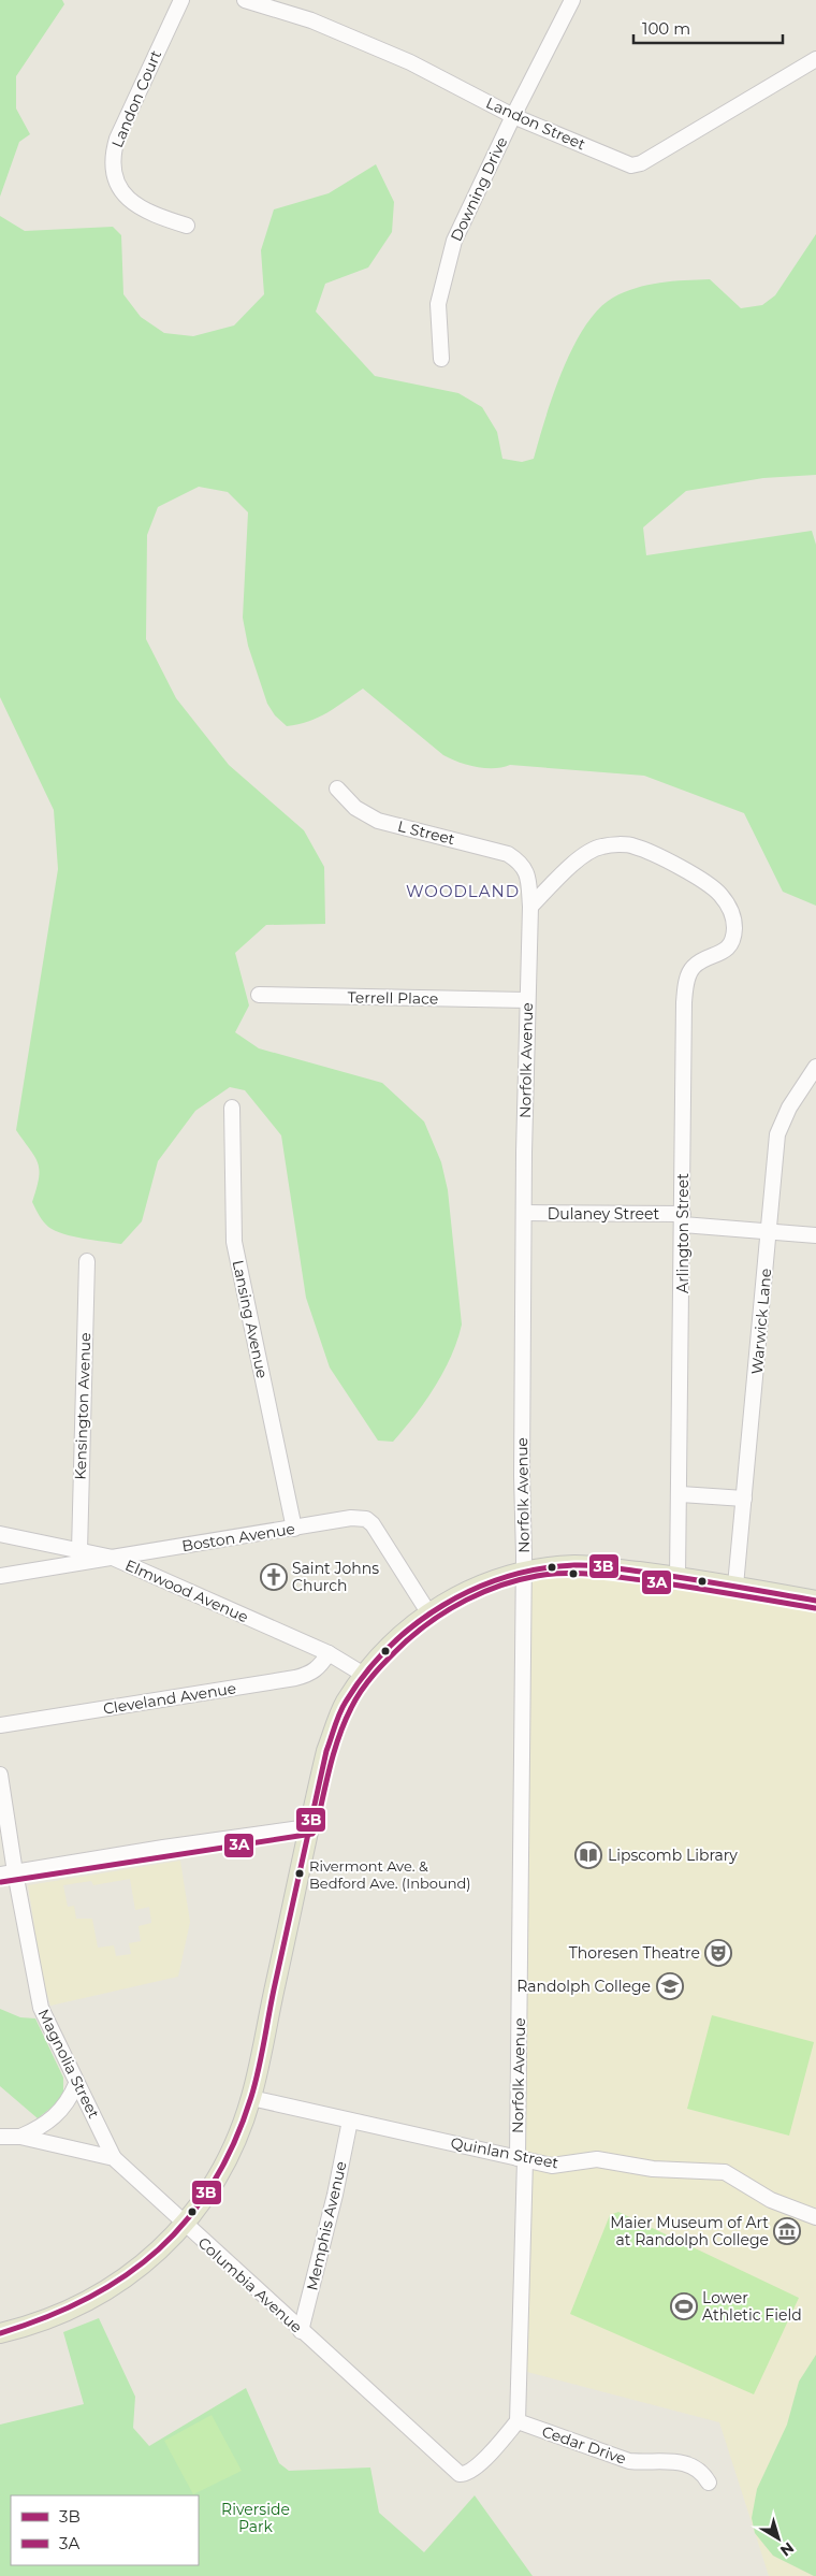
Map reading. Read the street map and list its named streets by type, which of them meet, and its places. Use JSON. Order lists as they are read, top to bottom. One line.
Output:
{"streets":{"street":["Landon Court","Landon Street","Downing Drive","L Street","Terrell Place","Norfolk Avenue","Dulaney Street","Arlington Street","Lansing Avenue","Warwick Lane","Kensington Avenue","Boston Avenue","Elmwood Avenue","Cleveland Avenue","Magnolia Street","Quinlan Street","Memphis Avenue","Columbia Avenue","Cedar Drive"]},"crossings":[["Landon Street","Downing Drive"],["L Street","Norfolk Avenue"],["Terrell Place","Norfolk Avenue"],["Norfolk Avenue","Dulaney Street"],["Norfolk Avenue","Arlington Street"],["Norfolk Avenue","Quinlan Street"],["Norfolk Avenue","Columbia Avenue"],["Norfolk Avenue","Cedar Drive"],["Dulaney Street","Arlington Street"],["Dulaney Street","Warwick Lane"],["Lansing Avenue","Boston Avenue"],["Kensington Avenue","Elmwood Avenue"],["Boston Avenue","Elmwood Avenue"],["Elmwood Avenue","Cleveland Avenue"],["Magnolia Street","Columbia Avenue"],["Quinlan Street","Memphis Avenue"],["Memphis Avenue","Columbia Avenue"],["Columbia Avenue","Cedar Drive"]],"districts":["WOODLAND"],"parks":["Riverside Park"],"places":{"church":["Saint Johns Church"],"library":["Lipscomb Library"],"other":["Rivermont Ave. & Bedford Ave. (Inbound)"],"theatre":["Thoresen Theatre"],"school or university":["Randolph College"],"museum":["Maier Museum of Art at Randolph College"],"sports":["Lower Athletic Field"]},"lines":["transit line 3B","transit line 3A"],"legend":["3B","3A"],"scale_bar":"100 m","north":"bottom right"}
